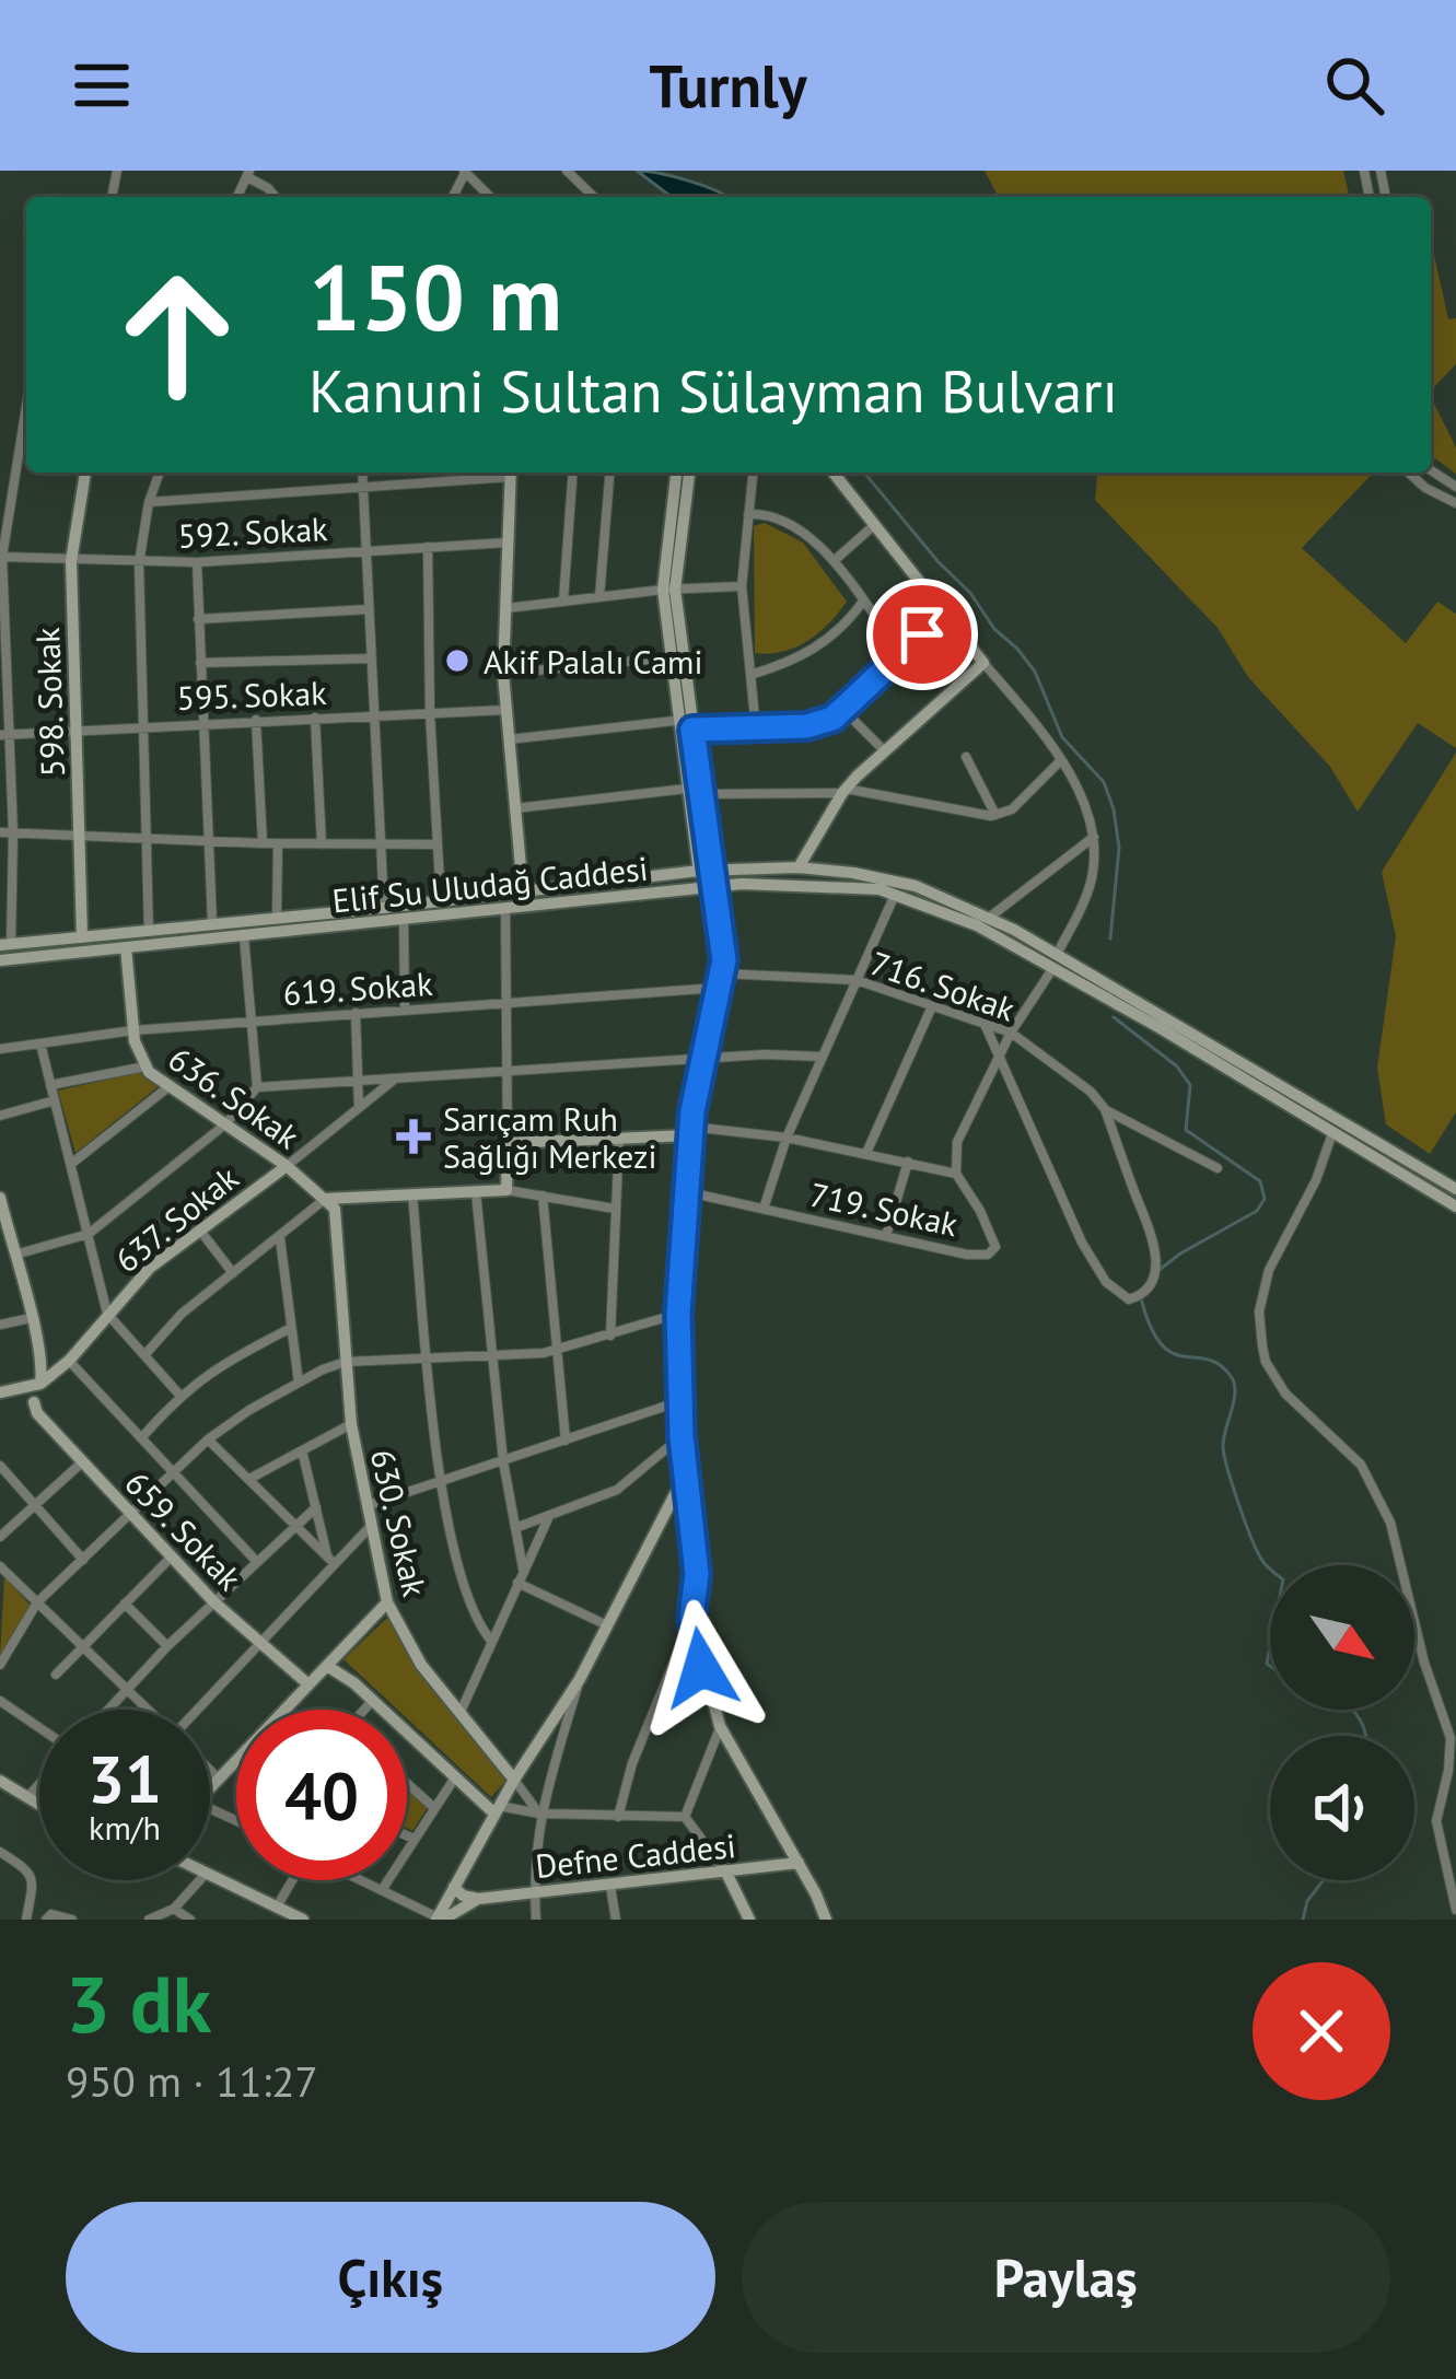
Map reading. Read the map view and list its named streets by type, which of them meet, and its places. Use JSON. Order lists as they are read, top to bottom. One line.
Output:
{"streets":{"street":["592. Sokak","595. Sokak","598. Sokak","Elif Su Uludağ Caddesi","716. Sokak","619. Sokak","636. Sokak","719. Sokak","637. Sokak","630. Sokak","659. Sokak","Defne Caddesi"]},"crossings":[["592. Sokak","598. Sokak"],["595. Sokak","598. Sokak"],["598. Sokak","Elif Su Uludağ Caddesi"],["Elif Su Uludağ Caddesi","636. Sokak"],["Elif Su Uludağ Caddesi","719. Sokak"],["716. Sokak","619. Sokak"],["716. Sokak","719. Sokak"],["619. Sokak","636. Sokak"],["636. Sokak","637. Sokak"],["636. Sokak","630. Sokak"]],"places":{"other":["Akif Palalı Cami"],"health":["Sarıçam Ruh Sağlığı Merkezi"]},"north":"bottom right","page":{"header":"Turnly","turn":["150 m","Kanuni Sultan Sülayman Bulvarı"],"speed":"31 km/h","limit":"40","heading":["3 dk","950 m · 11:27"],"buttons":["Çıkış","Paylaş"]}}
